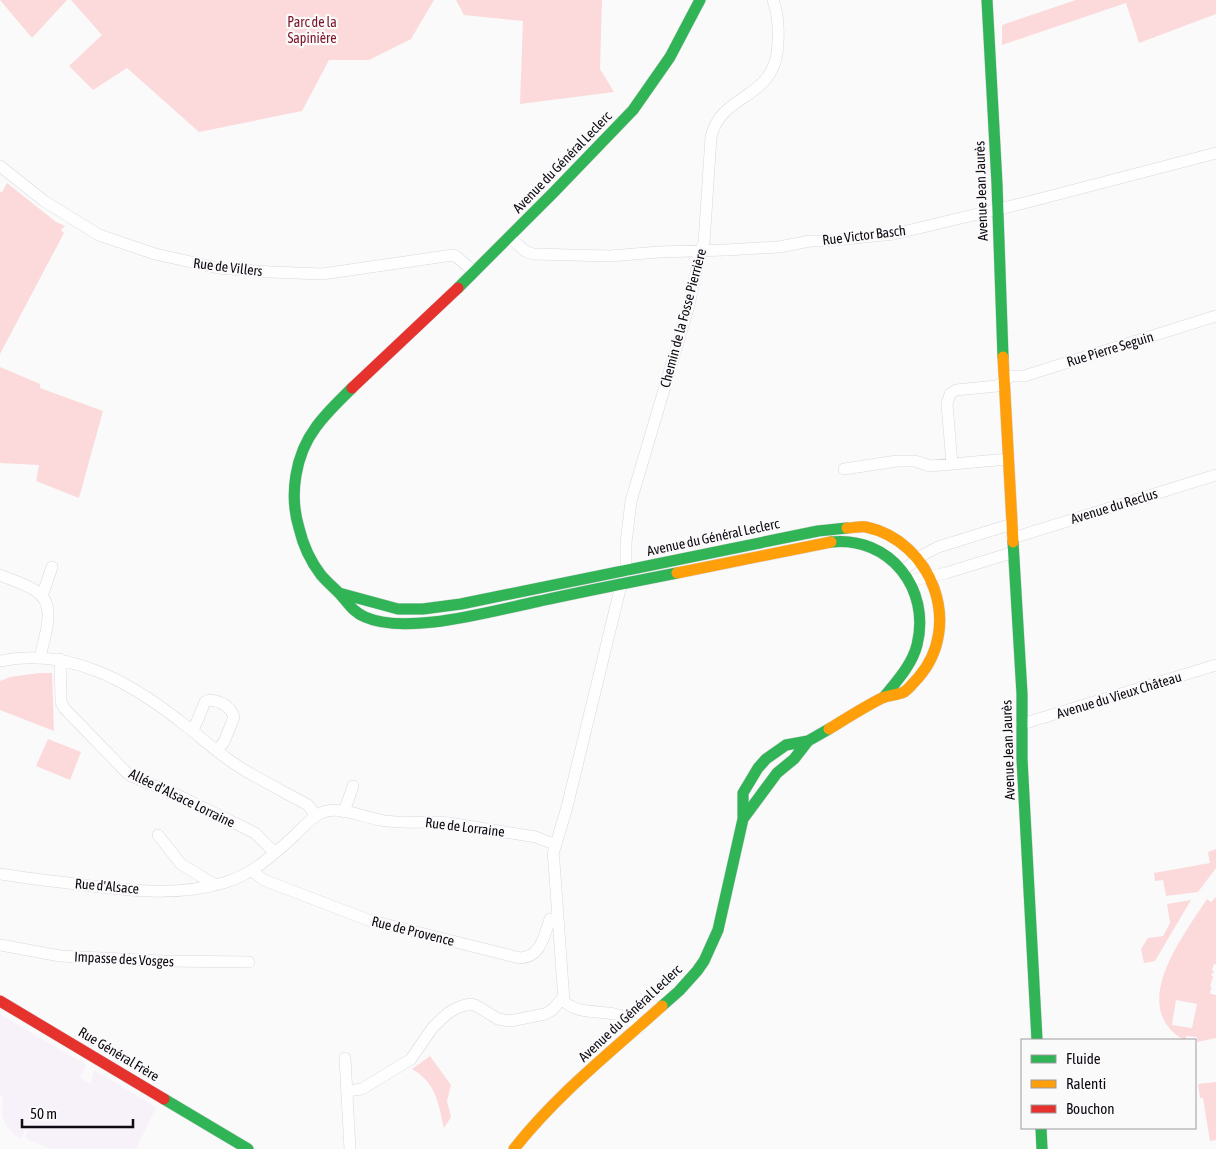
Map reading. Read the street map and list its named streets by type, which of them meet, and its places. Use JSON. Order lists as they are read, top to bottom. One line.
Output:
{"streets":{"main road":["Avenue du Général Leclerc","Avenue Jean Jaurès","Rue Général Frère"],"street":["Rue Victor Basch","Rue de Villers","Chemin de la Fosse Pierrière","Rue Pierre Seguin","Avenue du Reclus","Avenue du Vieux Château","Allée d'Alsace Lorraine","Rue de Lorraine","Rue d'Alsace","Rue de Provence","Impasse des Vosges"]},"crossings":[["Avenue du Général Leclerc","Rue Victor Basch"],["Avenue du Général Leclerc","Rue de Villers"],["Avenue du Général Leclerc","Chemin de la Fosse Pierrière"],["Avenue Jean Jaurès","Rue Victor Basch"],["Avenue Jean Jaurès","Rue Pierre Seguin"],["Avenue Jean Jaurès","Avenue du Reclus"],["Avenue Jean Jaurès","Avenue du Vieux Château"],["Rue Victor Basch","Chemin de la Fosse Pierrière"],["Allée d'Alsace Lorraine","Rue d'Alsace"],["Rue de Lorraine","Rue d'Alsace"],["Rue d'Alsace","Rue de Provence"]],"parks":["Parc de la Sapinière"],"legend":["Fluide","Ralenti","Bouchon"],"scale_bar":"50 m"}
